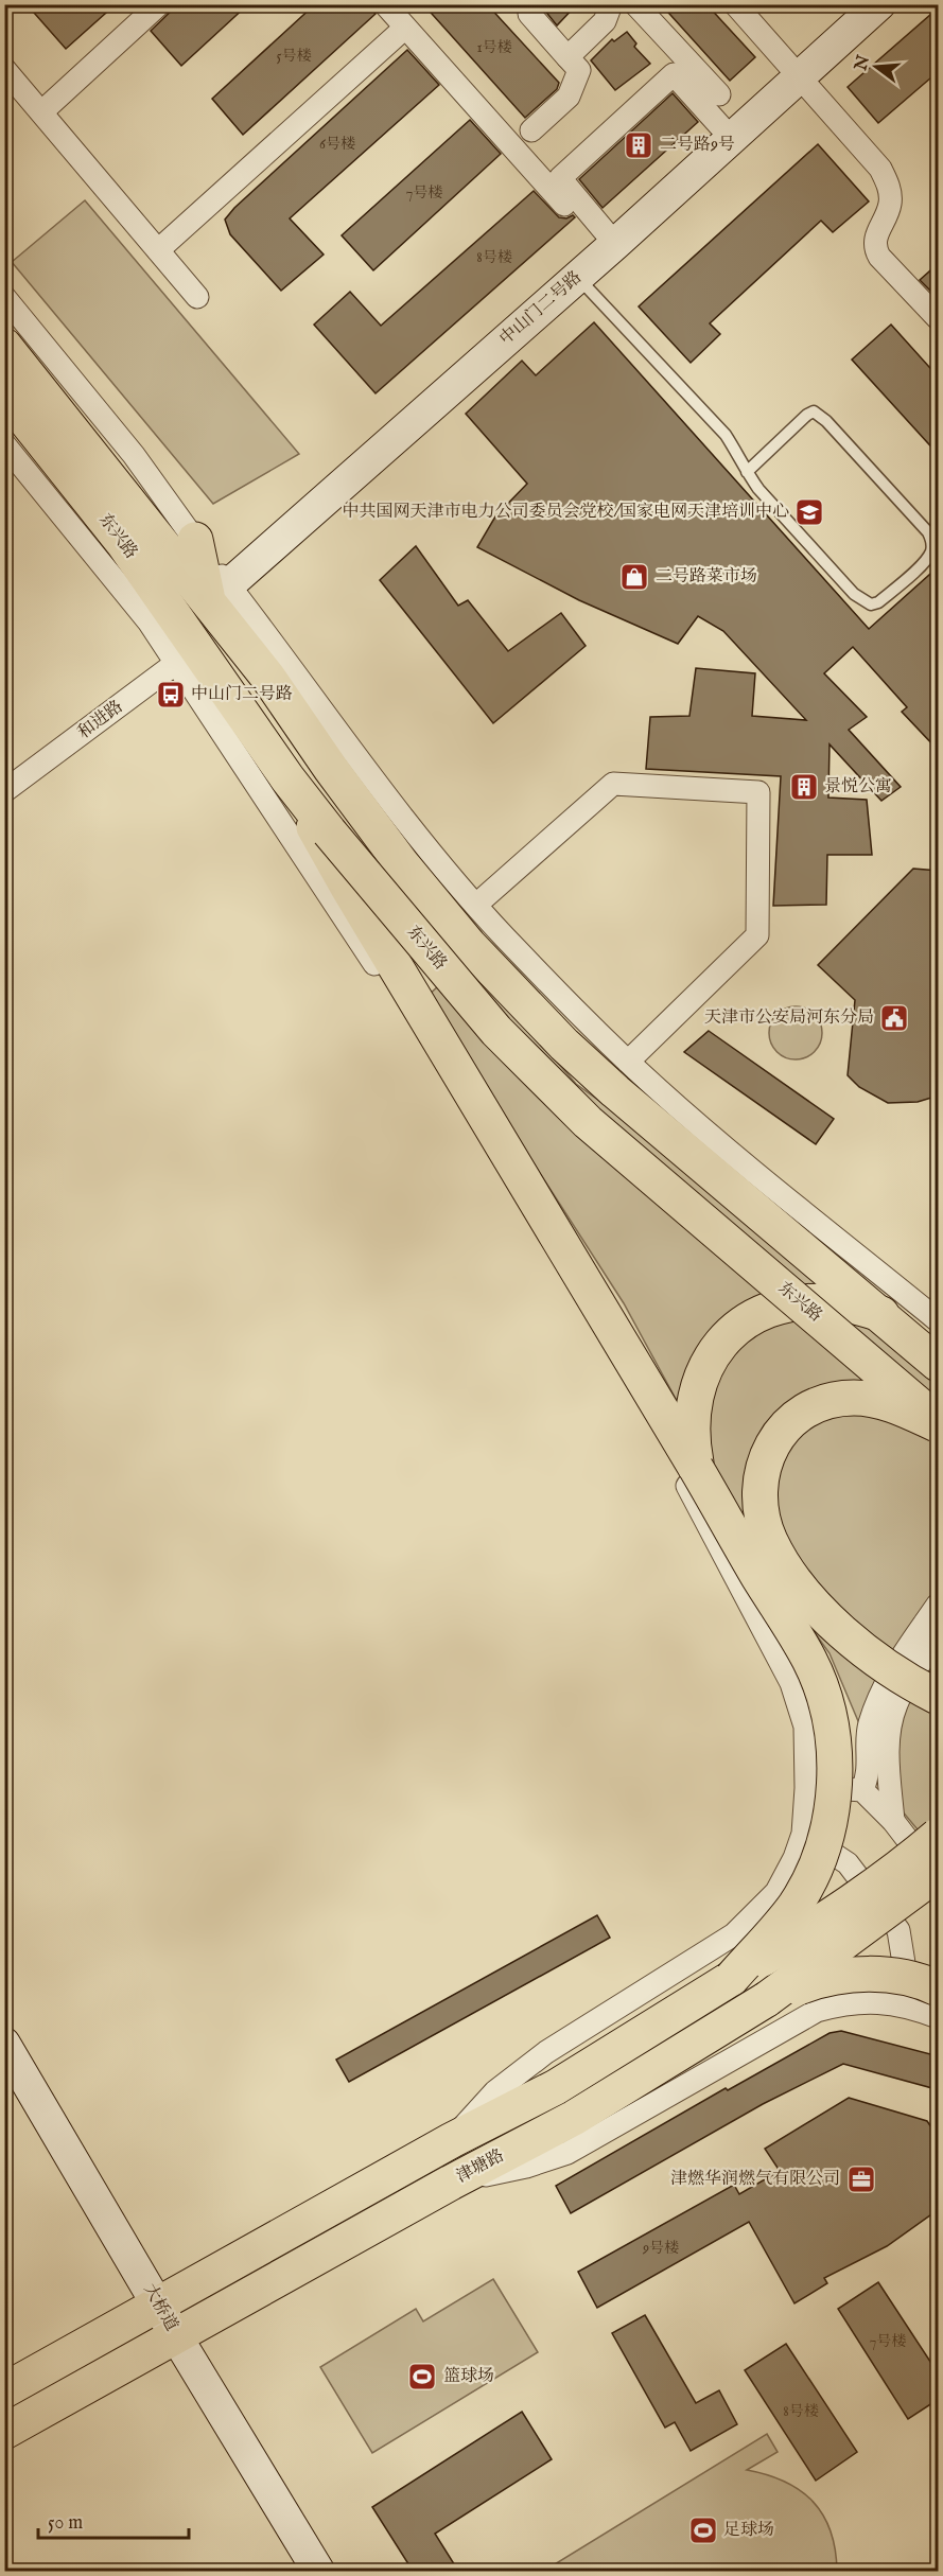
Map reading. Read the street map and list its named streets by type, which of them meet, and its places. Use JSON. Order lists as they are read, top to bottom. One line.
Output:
{"streets":{"main road":["东兴路","津塘路"],"street":["中山门二号路","和进路","大桥道"]},"crossings":[["中山门二号路","东兴路"],["东兴路","和进路"],["津塘路","大桥道"]],"places":{"building":["二号路9号","景悦公寓"],"school or university":["中共国网天津市电力公司委员会党校/国家电网天津培训中心"],"shop":["二号路菜市场"],"bus stop":["中山门二号路"],"public building":["天津市公安局河东分局"],"office":["津燃华润燃气有限公司"],"sports":["篮球场","足球场"]},"house_numbers":["1号楼","5号楼","6号楼","7号楼","8号楼","9号楼","7号楼","8号楼"],"scale_bar":"50 m","north":"left"}
